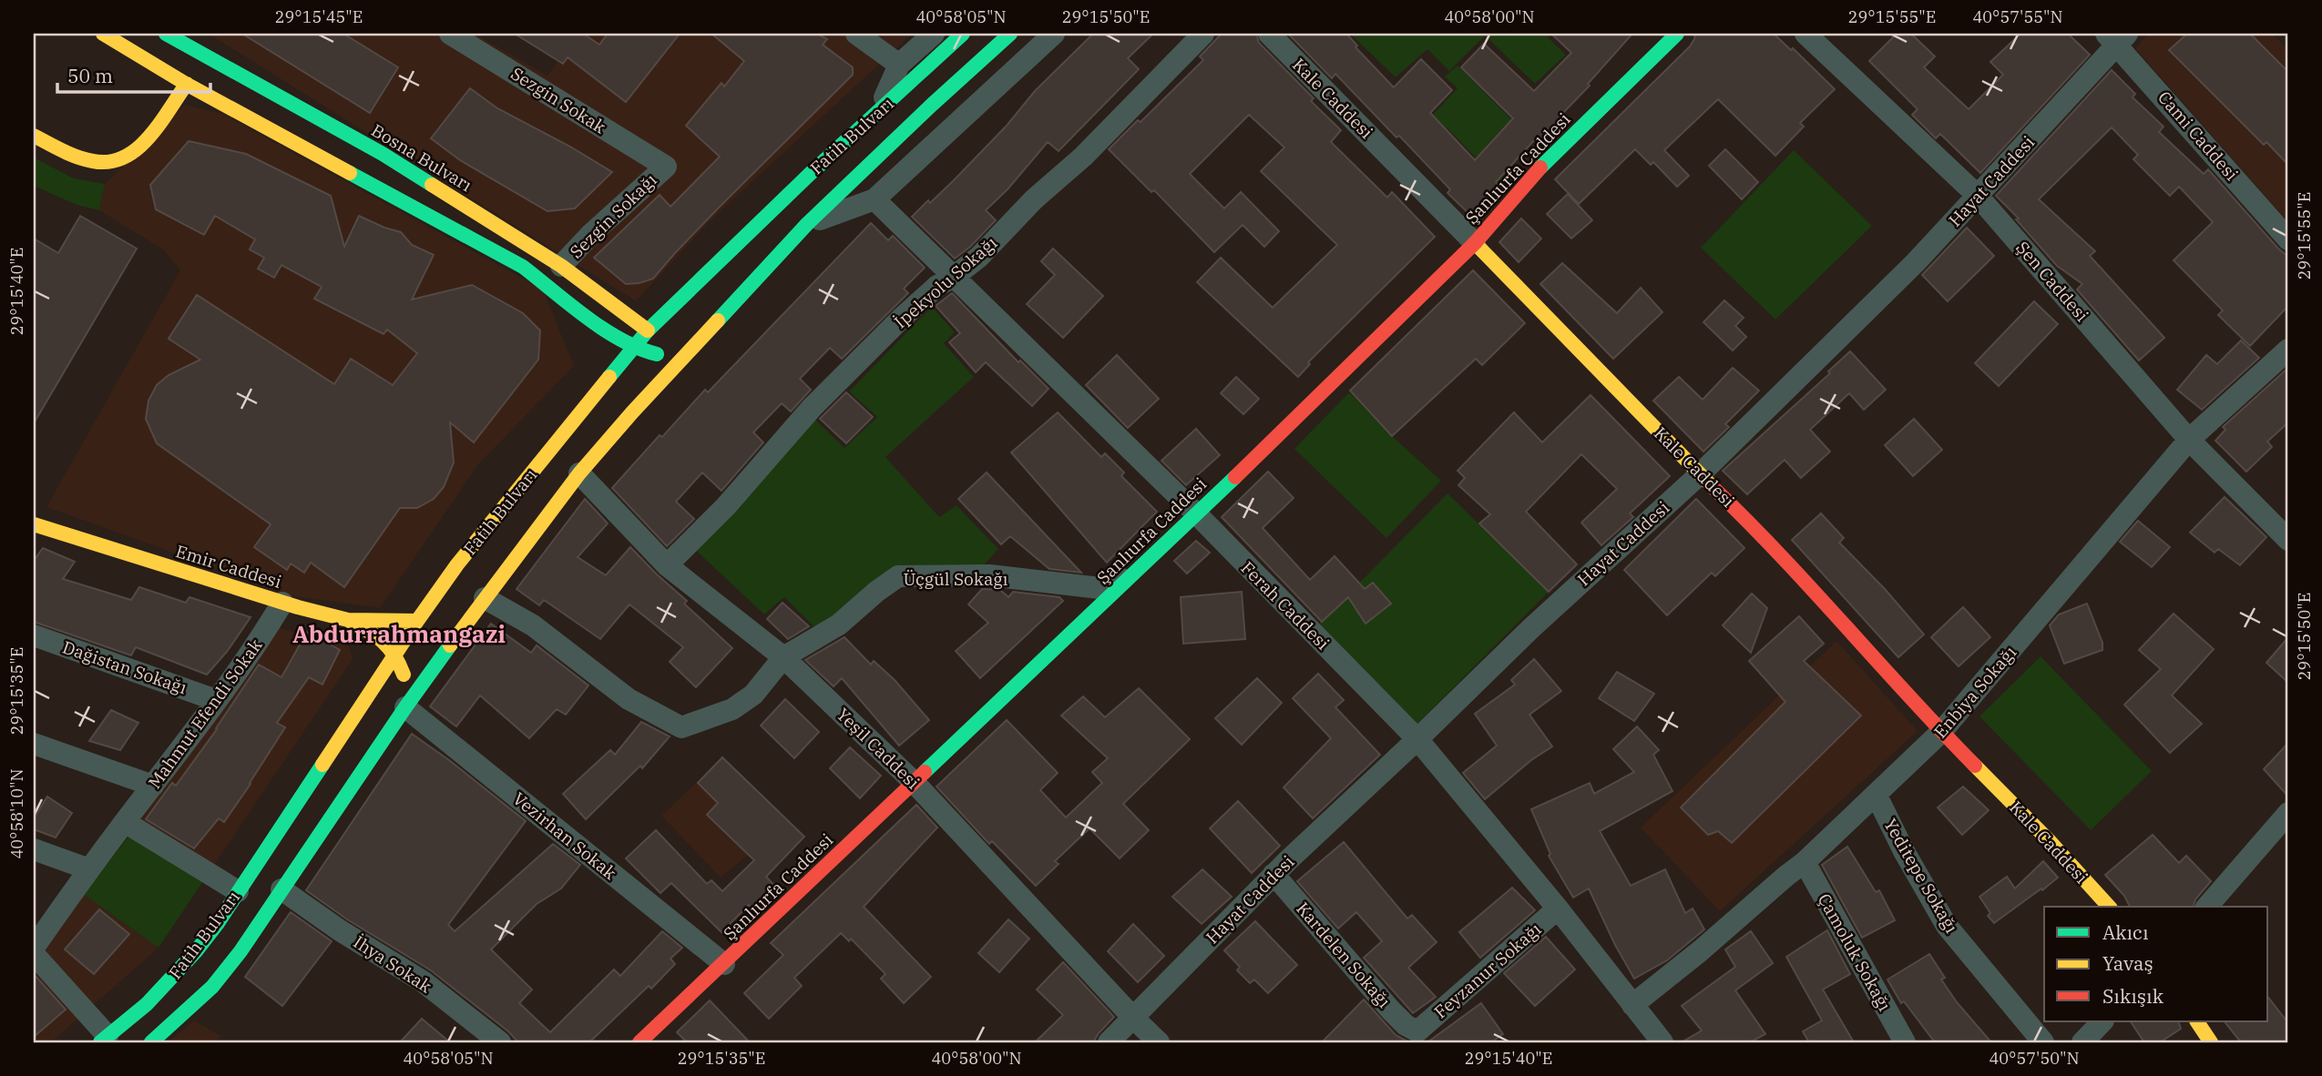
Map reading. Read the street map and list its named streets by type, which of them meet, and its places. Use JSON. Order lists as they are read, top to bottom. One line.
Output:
{"streets":{"main road":["Kale Caddesi","Fatih Bulvarı","Bosna Bulvarı","Şanlıurfa Caddesi","Emir Caddesi"],"street":["Sezgin Sokak","Cami Caddesi","Hayat Caddesi","Sezgin Sokağı","Şen Caddesi","İpekyolu Sokağı","Üçgül Sokağı","Ferah Caddesi","Dağistan Sokağı","Enbiya Sokağı","Mahmut Efendi Sokak","Yeşil Caddesi","Vezirhan Sokak","Yeditepe Sokağı","Çamoluk Sokağı","Kardelen Sokağı","İhya Sokak","Feyzanur Sokağı"]},"crossings":[["Kale Caddesi","Şanlıurfa Caddesi"],["Kale Caddesi","Hayat Caddesi"],["Kale Caddesi","Enbiya Sokağı"],["Sezgin Sokak","Sezgin Sokağı"],["Fatih Bulvarı","Bosna Bulvarı"],["Fatih Bulvarı","Emir Caddesi"],["Fatih Bulvarı","Ferah Caddesi"],["Fatih Bulvarı","Yeşil Caddesi"],["Fatih Bulvarı","Vezirhan Sokak"],["Fatih Bulvarı","İhya Sokak"],["Cami Caddesi","Hayat Caddesi"],["Bosna Bulvarı","Sezgin Sokağı"],["Şanlıurfa Caddesi","Üçgül Sokağı"],["Şanlıurfa Caddesi","Ferah Caddesi"],["Şanlıurfa Caddesi","Yeşil Caddesi"],["Şanlıurfa Caddesi","Vezirhan Sokak"],["Hayat Caddesi","Şen Caddesi"],["Hayat Caddesi","Ferah Caddesi"],["Hayat Caddesi","Yeşil Caddesi"],["Hayat Caddesi","Kardelen Sokağı"],["Şen Caddesi","Enbiya Sokağı"],["İpekyolu Sokağı","Ferah Caddesi"],["İpekyolu Sokağı","Yeşil Caddesi"],["Emir Caddesi","Mahmut Efendi Sokak"],["Üçgül Sokağı","Yeşil Caddesi"],["Ferah Caddesi","Enbiya Sokağı"],["Ferah Caddesi","Feyzanur Sokağı"],["Dağistan Sokağı","Mahmut Efendi Sokak"],["Enbiya Sokağı","Yeditepe Sokağı"],["Enbiya Sokağı","Çamoluk Sokağı"],["Kardelen Sokağı","Feyzanur Sokağı"]],"districts":["Abdurrahmangazi"],"legend":["Akıcı","Yavaş","Sıkışık"],"scale_bar":"50 m","coordinates":["29°15'45\"E","40°58'05\"N","29°15'50\"E","40°58'00\"N","29°15'55\"E","40°57'55\"N","29°15'40\"E","29°15'35\"E","40°58'10\"N","40°57'50\"N"]}
